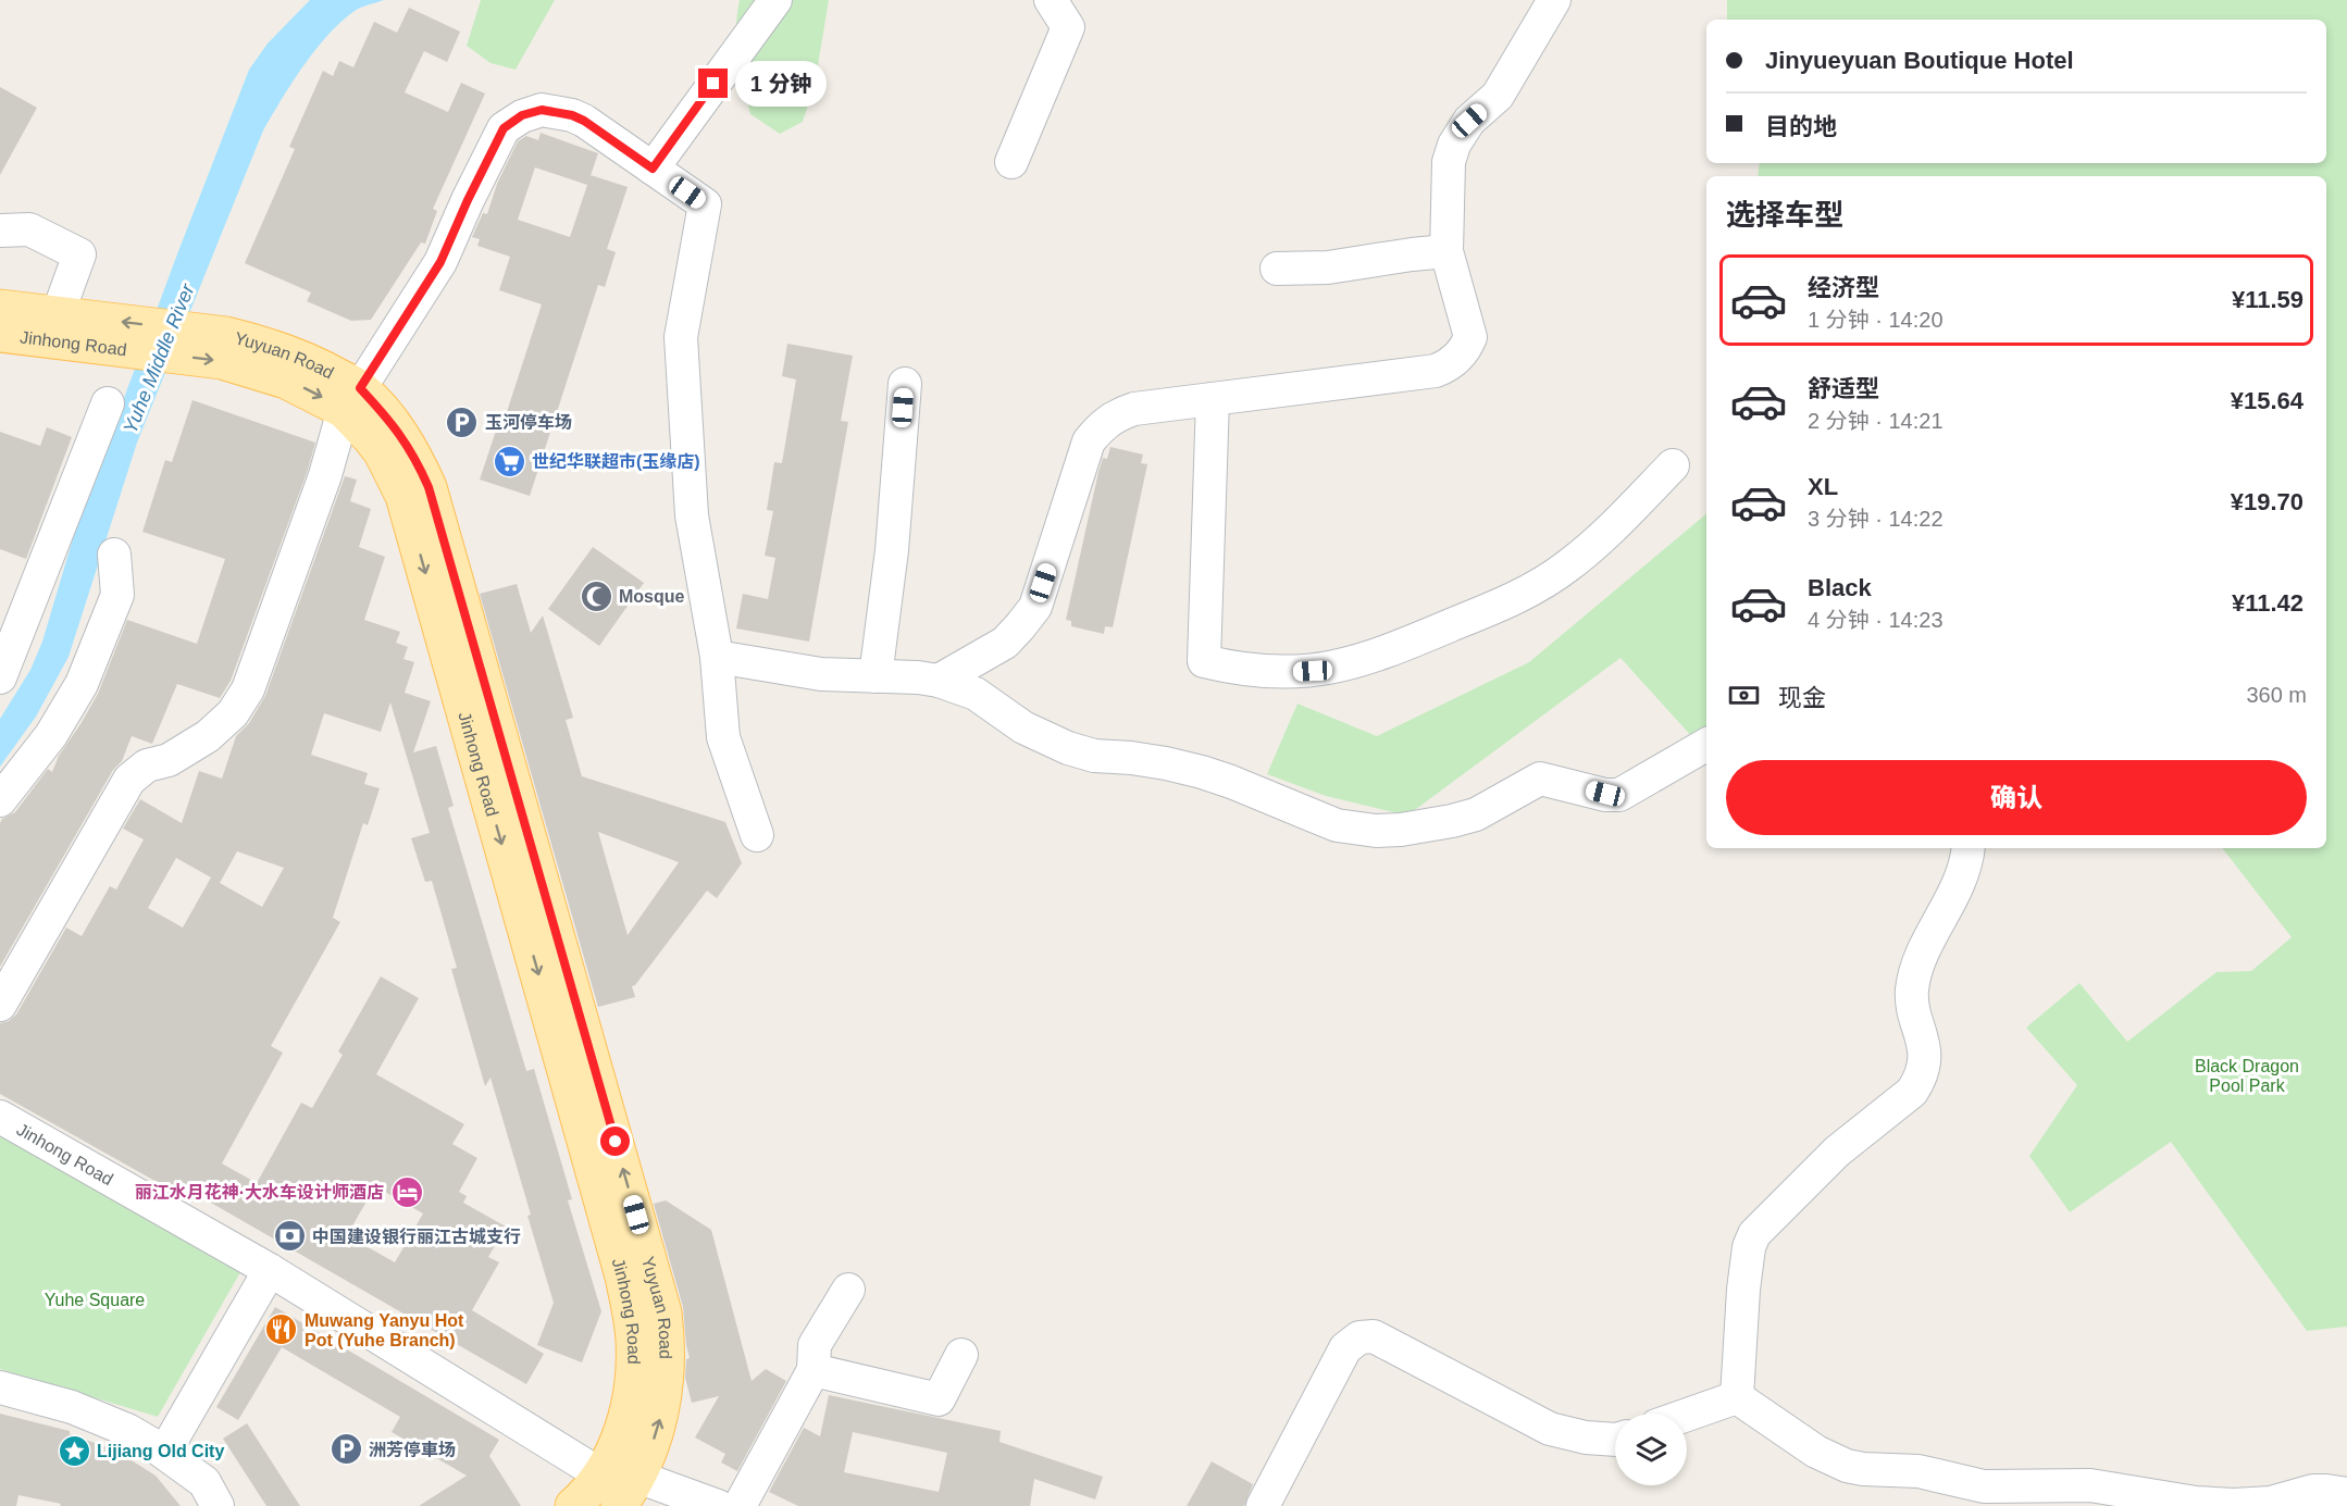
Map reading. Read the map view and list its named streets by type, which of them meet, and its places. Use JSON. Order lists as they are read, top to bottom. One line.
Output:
{"streets":{"main road":["Jinhong Road","Yuyuan Road"]},"crossings":[["Jinhong Road","Yuyuan Road"]],"one_way":["Jinhong Road","Yuyuan Road"],"water":["Yuhe Middle River"],"parks":["Black Dragon Pool Park","Yuhe Square"],"places":{"parking":["玉河停车场","洲芳停車场"],"supermarket":["世纪华联超市(玉缘店)"],"mosque":["Mosque"],"hotel":["丽江水月花神·大水车设计师酒店"],"bank":["中国建设银行丽江古城支行"],"restaurant":["Muwang Yanyu Hot Pot (Yuhe Branch)"],"place":["Lijiang Old City"]},"page":{"banner":["Jinyueyuan Boutique Hotel","目的地"],"bubble":"1 分钟","heading":"选择车型","list":[{"name":"经济型","note":"1 分钟 · 14:20","value":"¥11.59"},{"name":"舒适型","note":"2 分钟 · 14:21","value":"¥15.64"},{"name":"XL","note":"3 分钟 · 14:22","value":"¥19.70"},{"name":"Black","note":"4 分钟 · 14:23","value":"¥11.42"}],"pay":["现金","360 m"],"buttons":"确认"}}
